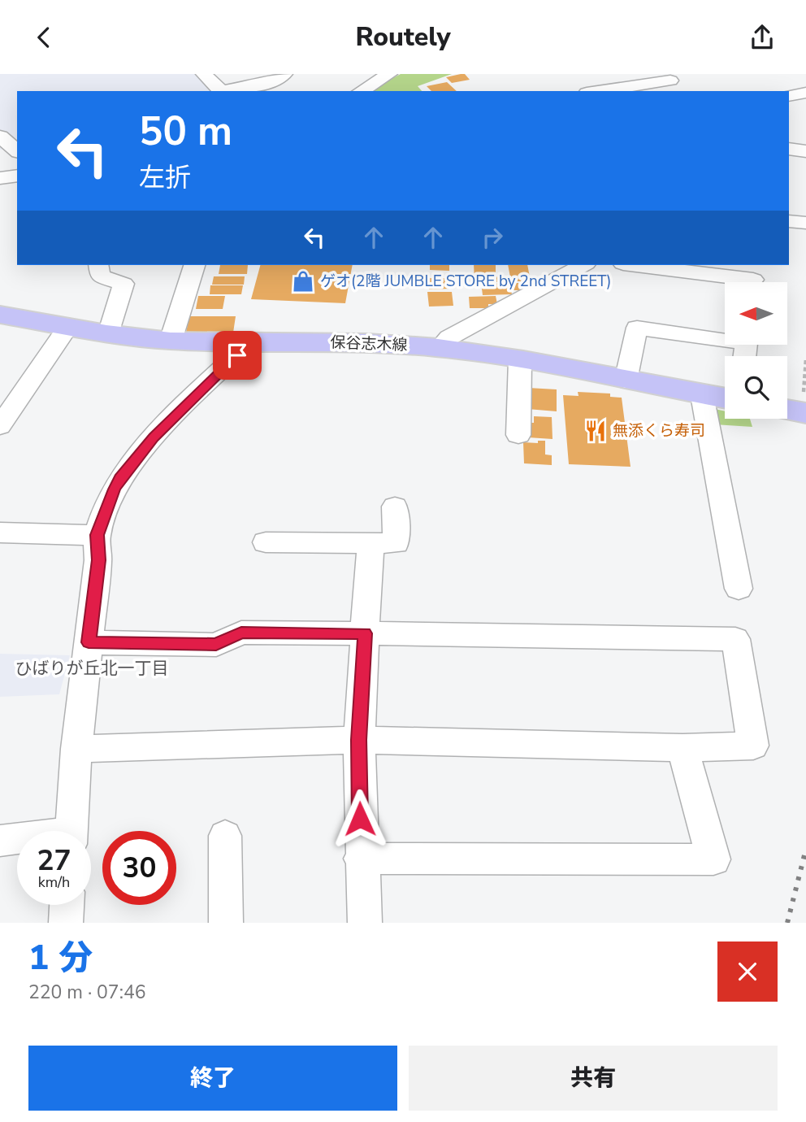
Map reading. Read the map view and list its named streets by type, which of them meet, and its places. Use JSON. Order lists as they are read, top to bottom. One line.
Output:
{"streets":{"main road":["保谷志木線"]},"districts":["ひばりが丘北一丁目"],"places":{"shop":["ゲオ(2階 JUMBLE STORE by 2nd STREET)"],"restaurant":["無添くら寿司"]},"north":"left","page":{"header":"Routely","turn":["50 m","左折"],"speed":"27 km/h","limit":"30","heading":["1 分","220 m · 07:46"],"buttons":["終了","共有"]}}
